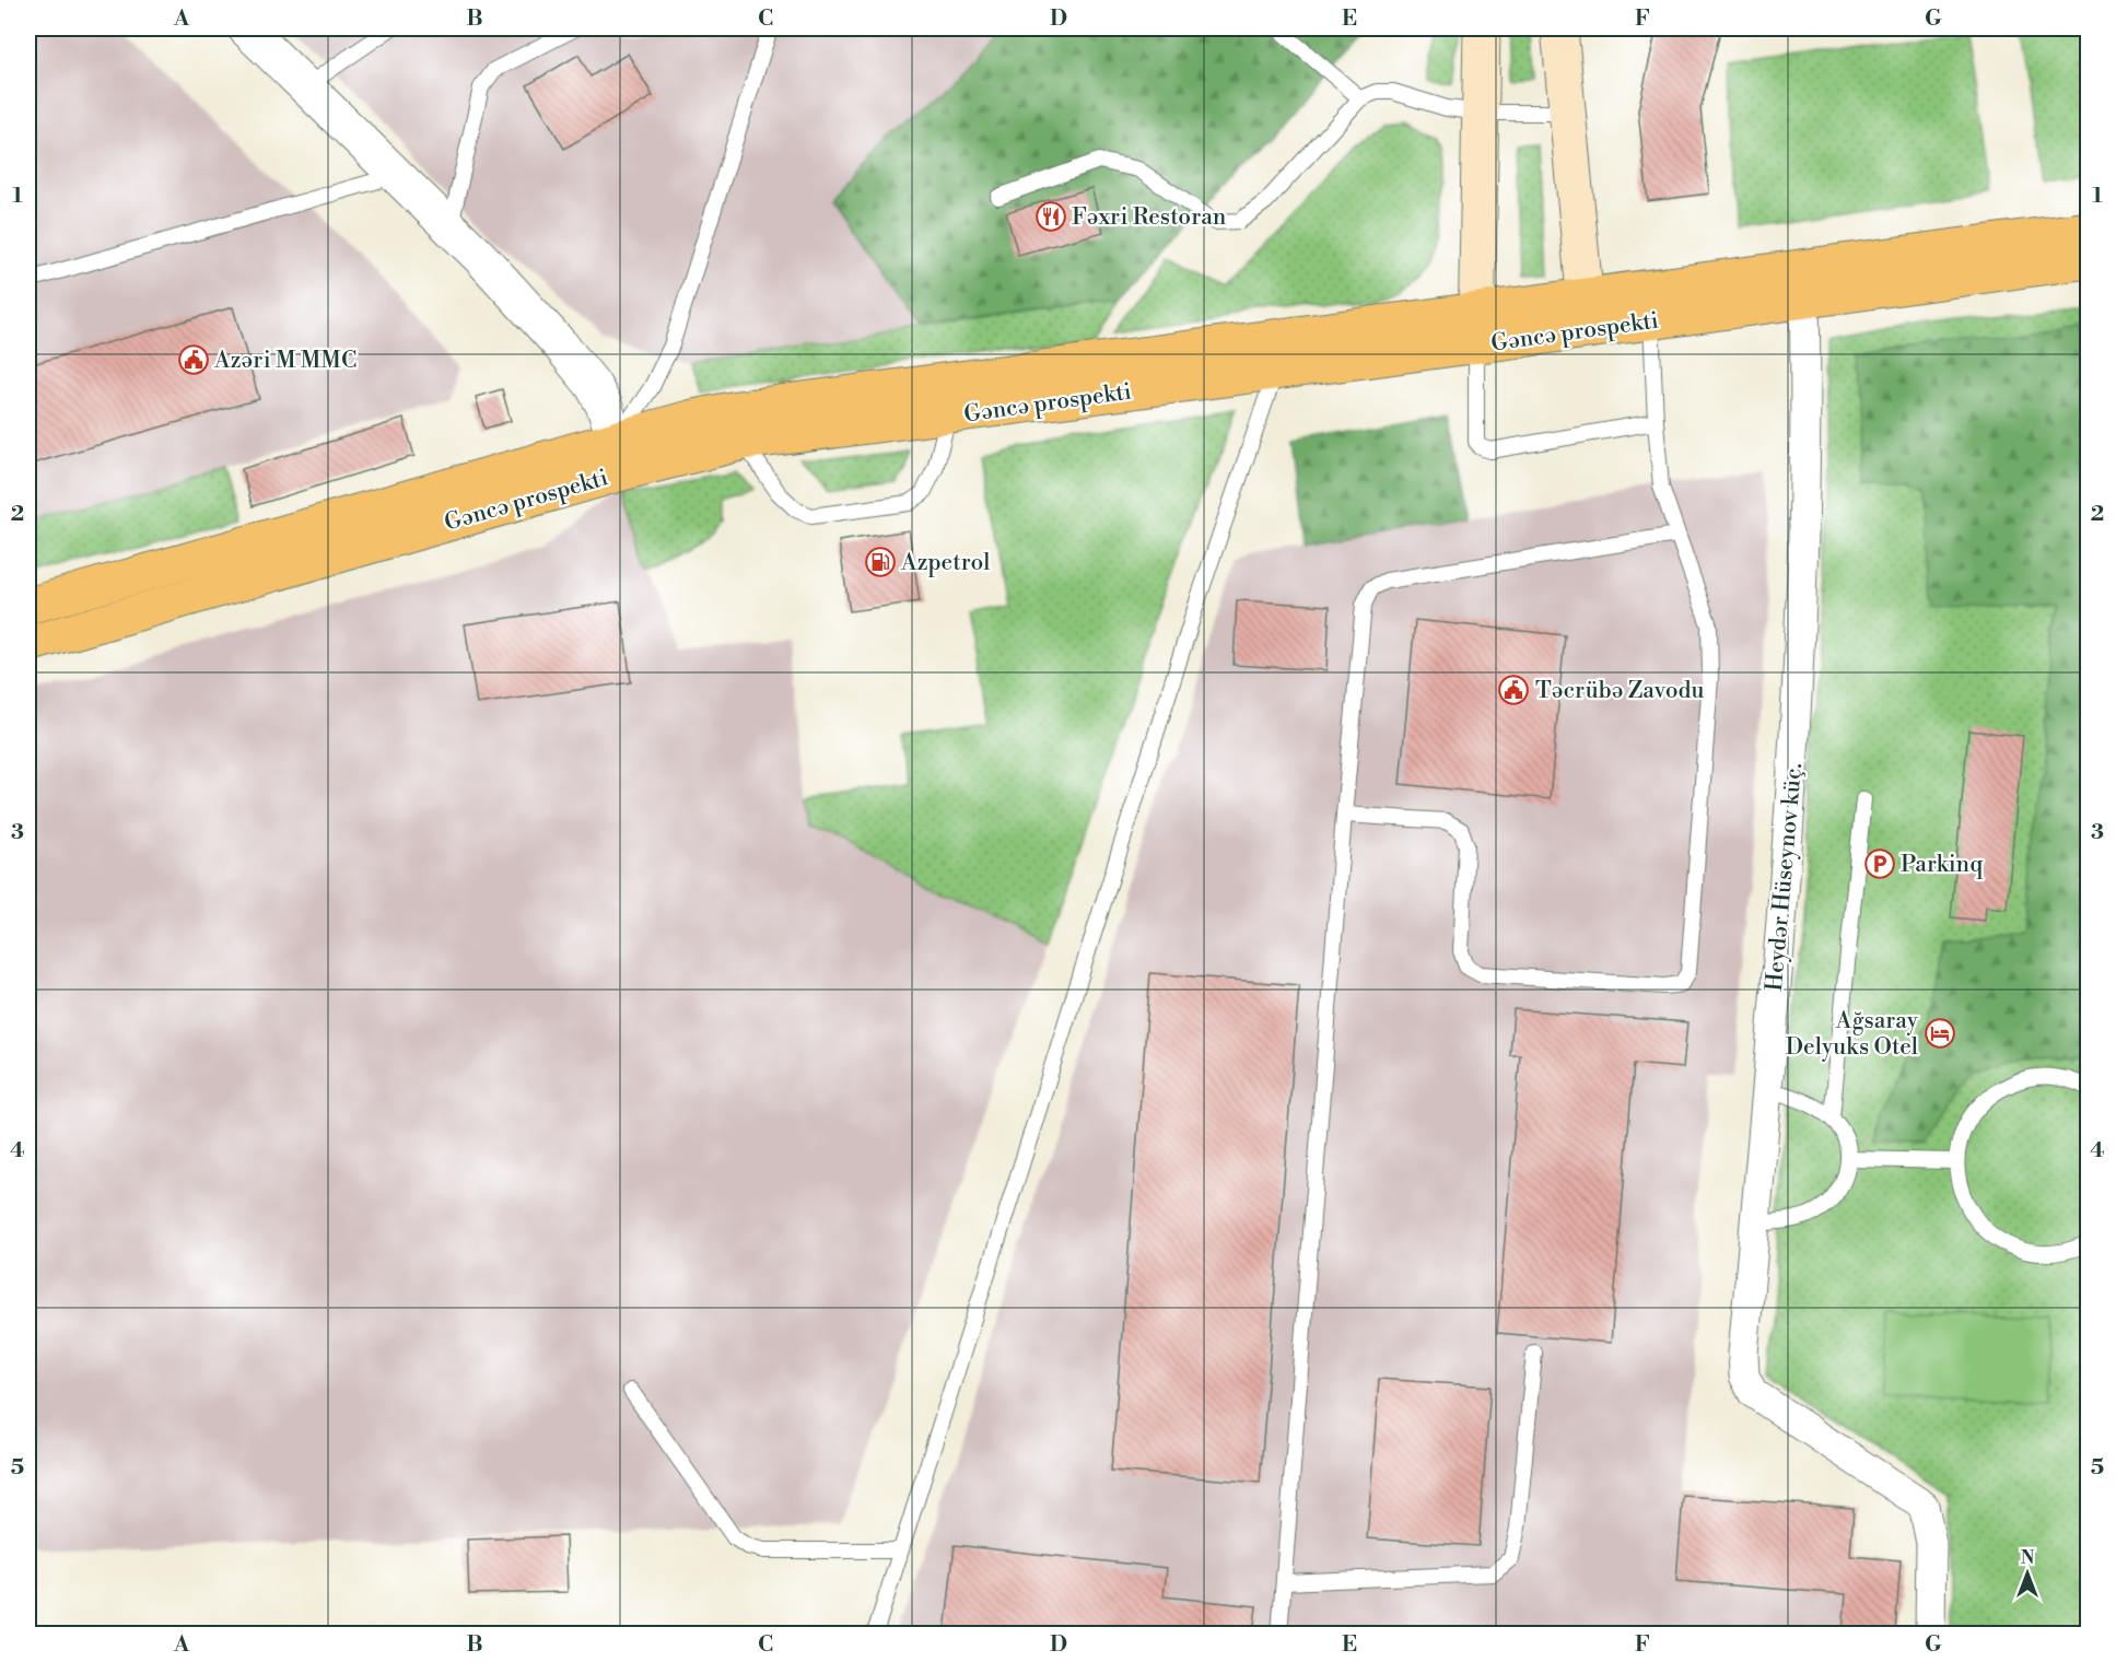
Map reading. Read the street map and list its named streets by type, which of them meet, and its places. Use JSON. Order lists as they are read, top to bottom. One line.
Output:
{"streets":{"main road":["Gəncə prospekti"],"street":["Heydər Hüseynov küç."]},"crossings":[["Gəncə prospekti","Heydər Hüseynov küç."]],"places":{"restaurant":["Fəxri Restoran"],"public building":["Azəri M MMC","Təcrübə Zavodu"],"fuel station":["Azpetrol"],"parking":["Parkinq"],"hotel":["Ağsaray Delyuks Otel"]},"north":"top","grid":{"columns":["A","B","C","D","E","F","G"],"rows":["1","2","3","4","5"]}}
